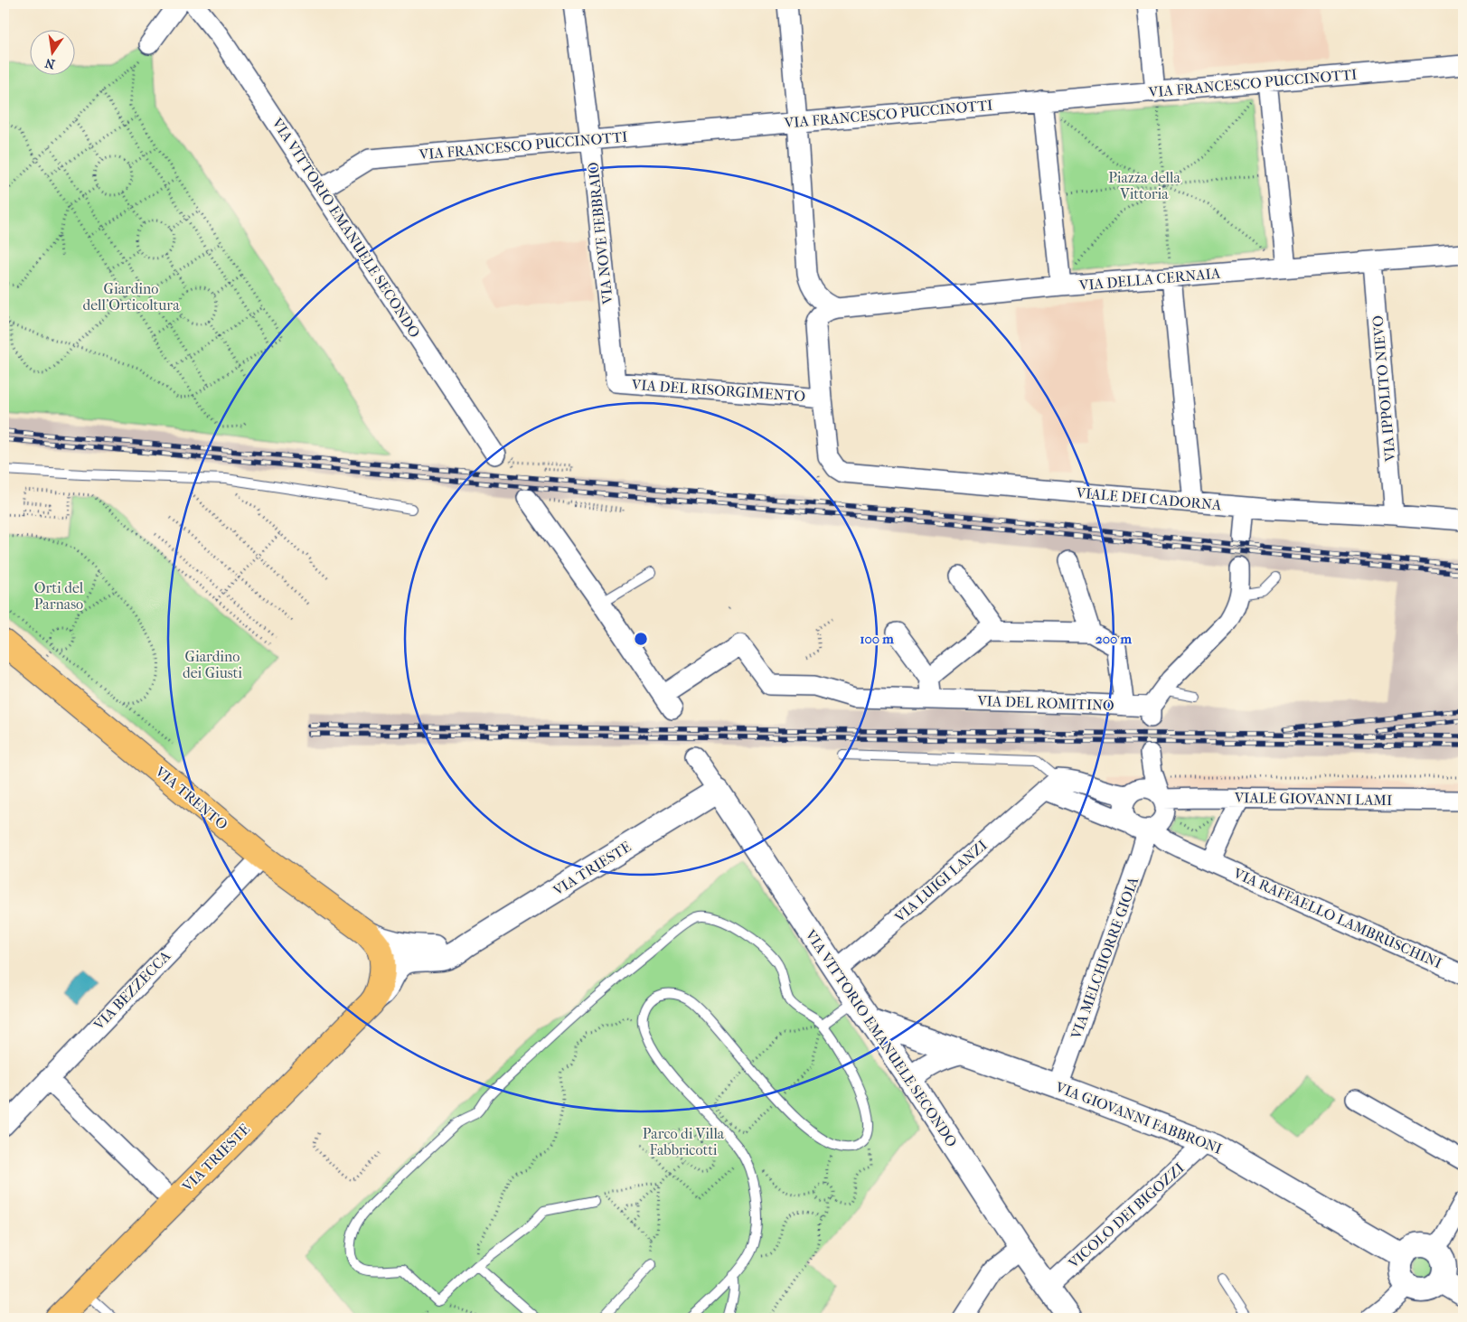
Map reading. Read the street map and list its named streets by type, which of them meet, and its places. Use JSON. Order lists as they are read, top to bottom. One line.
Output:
{"streets":{"main road":["VIA TRENTO","VIA TRIESTE"],"street":["VIA FRANCESCO PUCCINOTTI","VIA VITTORIO EMANUELE SECONDO","VIA NOVE FEBBRAIO","VIA DELLA CERNAIA","VIA IPPOLITO NIEVO","VIA DEL RISORGIMENTO","VIALE DEI CADORNA","VIA DEL ROMITINO","VIALE GIOVANNI LAMI","VIA LUIGI LANZI","VIA RAFFAELLO LAMBRUSCHINI","VIA MELCHIORRE GIOIA","VIA BEZZECCA","VIA GIOVANNI FABBRONI","VICOLO DEI BIGOZZI"]},"crossings":[["VIA FRANCESCO PUCCINOTTI","VIA VITTORIO EMANUELE SECONDO"],["VIA FRANCESCO PUCCINOTTI","VIA NOVE FEBBRAIO"],["VIA VITTORIO EMANUELE SECONDO","VIA TRIESTE"],["VIA VITTORIO EMANUELE SECONDO","VIA LUIGI LANZI"],["VIA VITTORIO EMANUELE SECONDO","VIA GIOVANNI FABBRONI"],["VIA VITTORIO EMANUELE SECONDO","VICOLO DEI BIGOZZI"],["VIA NOVE FEBBRAIO","VIA DEL RISORGIMENTO"],["VIA DELLA CERNAIA","VIA IPPOLITO NIEVO"],["VIA IPPOLITO NIEVO","VIALE DEI CADORNA"],["VIA TRENTO","VIA TRIESTE"],["VIA TRENTO","VIA BEZZECCA"],["VIALE GIOVANNI LAMI","VIA MELCHIORRE GIOIA"],["VIA MELCHIORRE GIOIA","VIA GIOVANNI FABBRONI"],["VIA GIOVANNI FABBRONI","VICOLO DEI BIGOZZI"]],"parks":["Piazza della Vittoria","Giardino dell'Orticoltura","Orti del Parnaso","Giardino dei Giusti","Parco di Villa Fabbricotti"],"north":"bottom","rings":["100 m","200 m"]}
